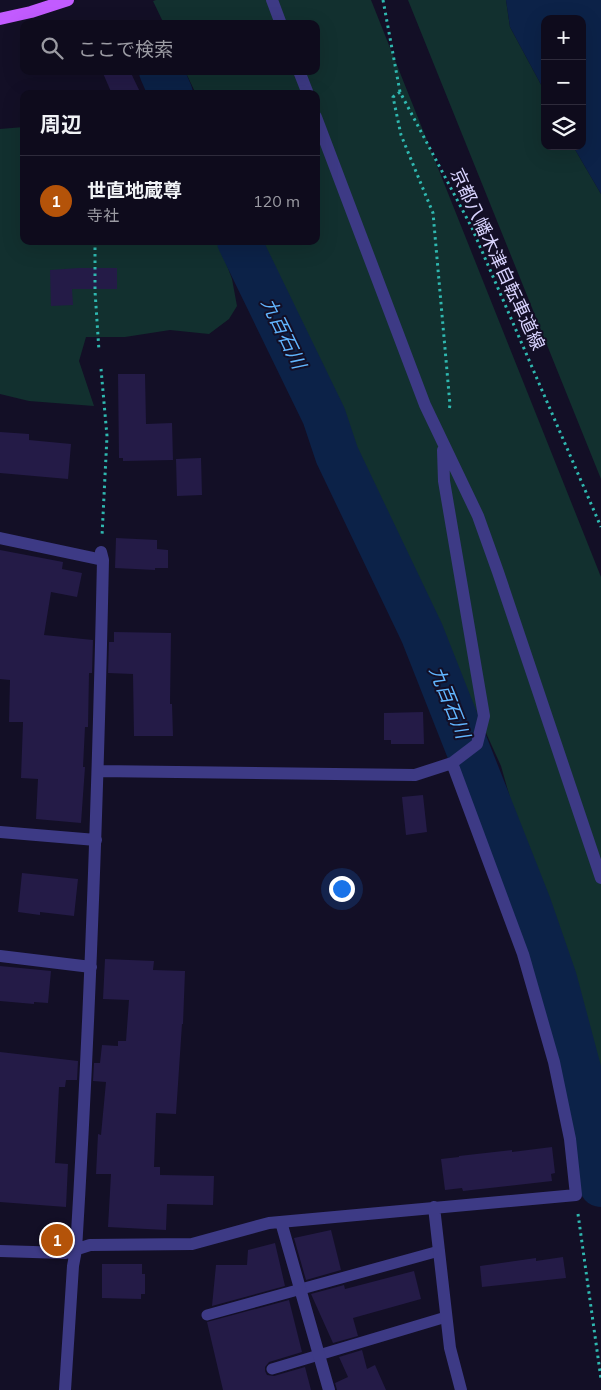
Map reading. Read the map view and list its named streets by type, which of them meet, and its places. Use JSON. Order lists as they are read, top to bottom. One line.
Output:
{"streets":{"path":["京都八幡木津自転車道線"]},"water":["九百石川"],"page":{"map_buttons":["+","−"],"search":"ここで検索","heading":"周辺","list":[{"mark":"1","name":"世直地蔵尊","note":"寺社","value":"120 m"}],"pins":"1"}}
